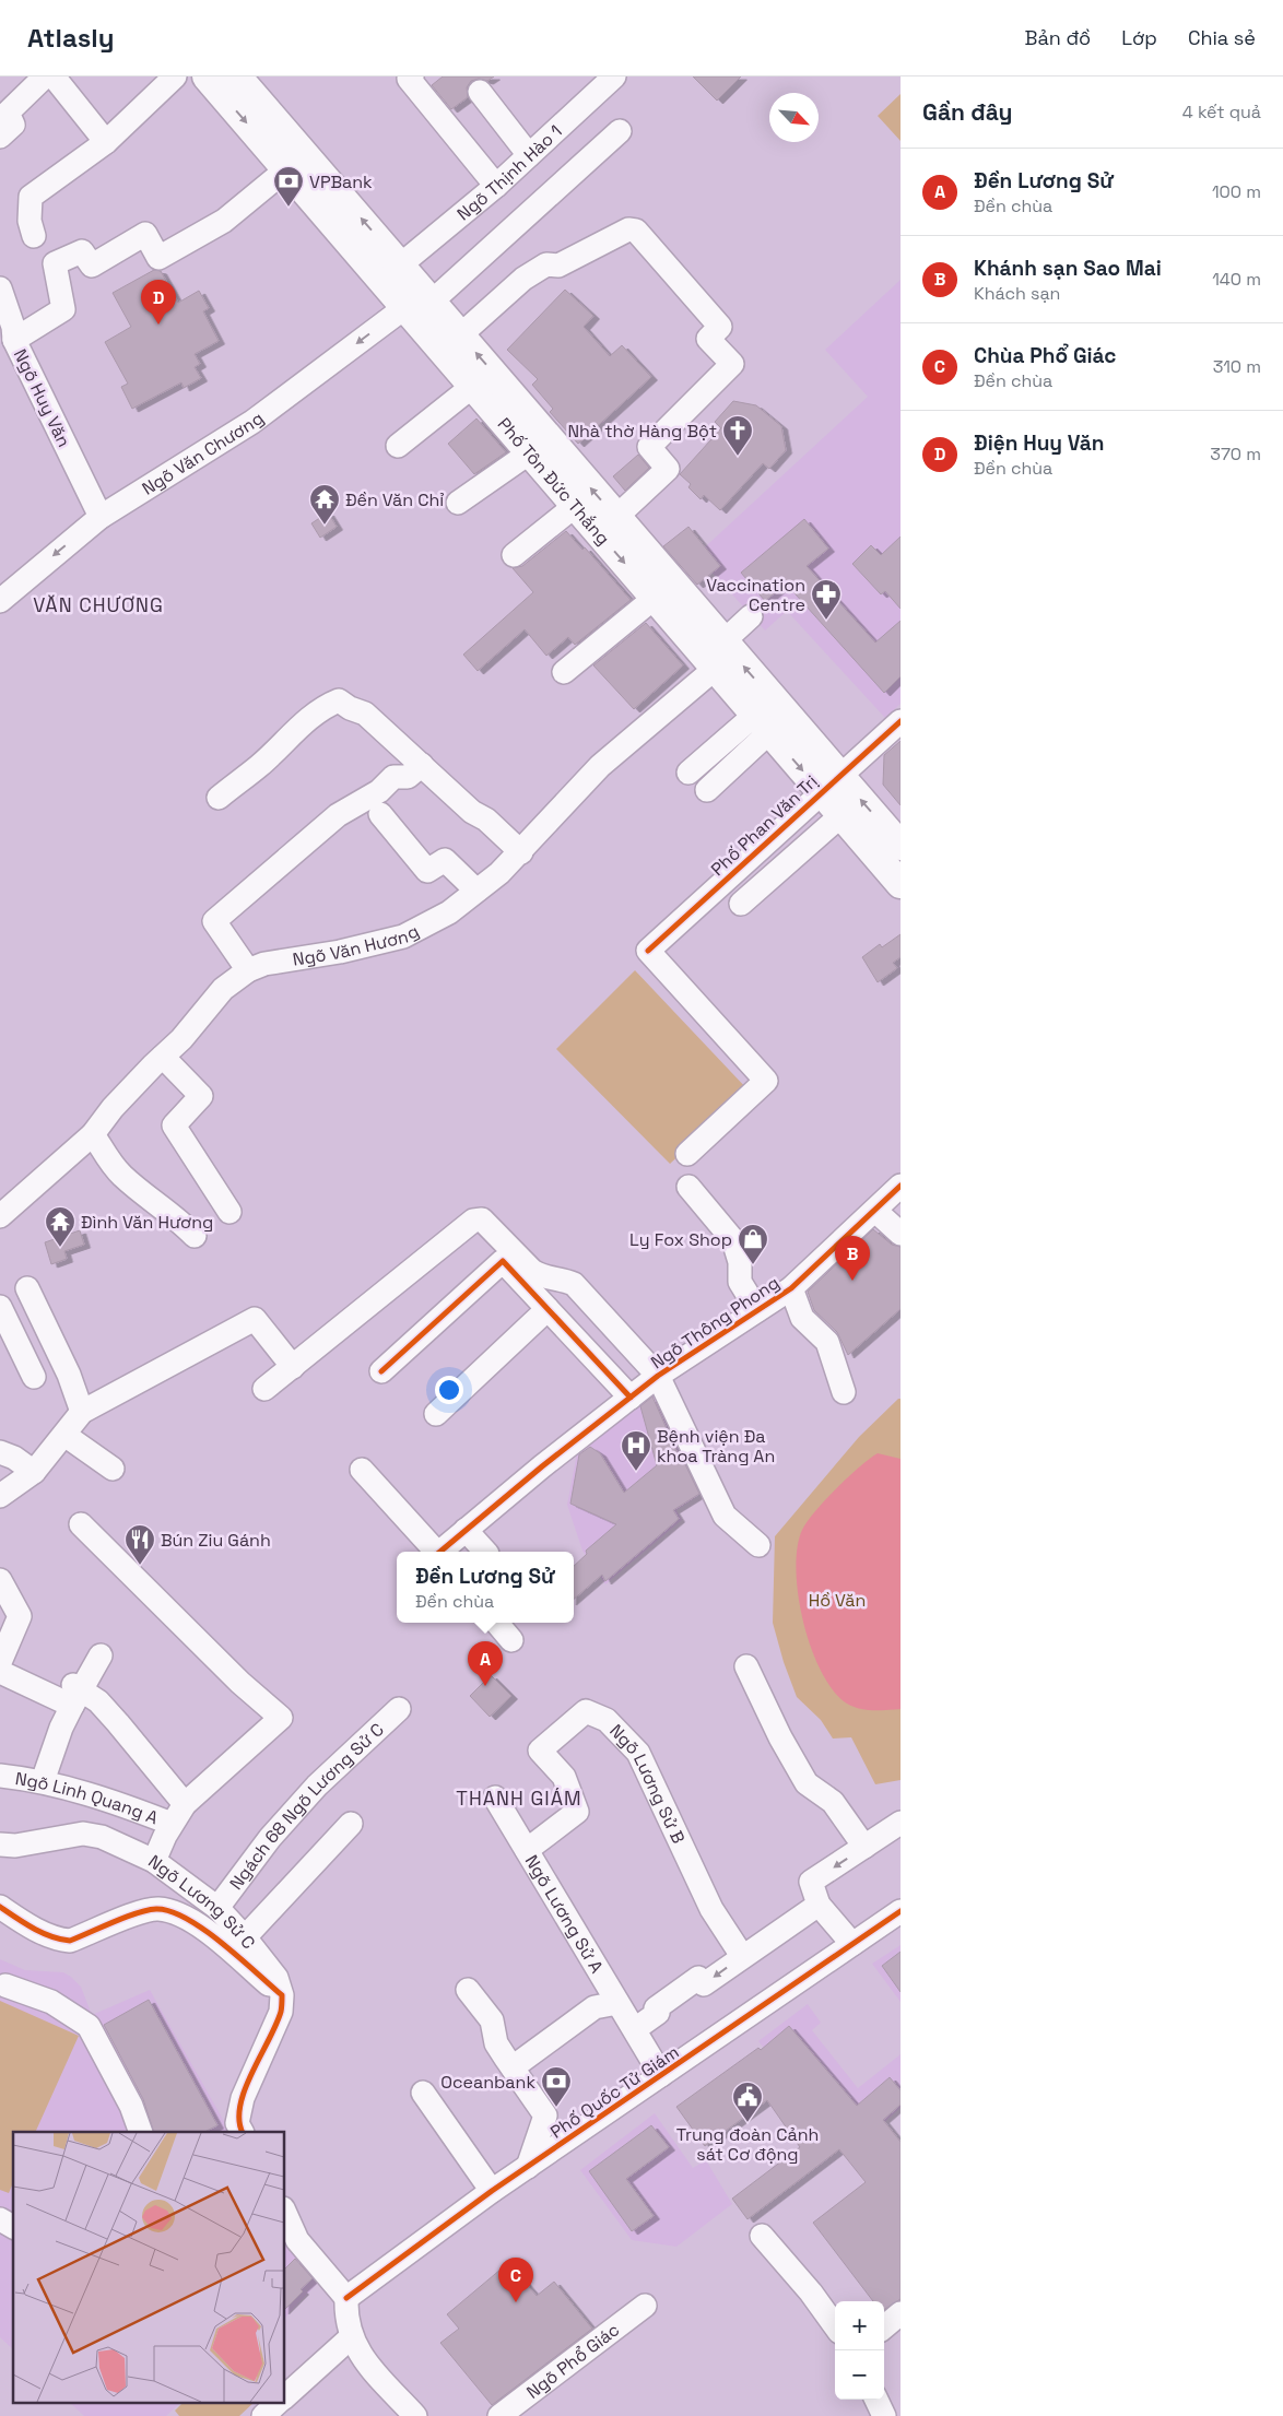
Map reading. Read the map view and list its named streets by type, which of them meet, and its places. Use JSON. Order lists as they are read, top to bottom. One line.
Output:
{"streets":{"main road":["Phố Tôn Đức Thắng"],"street":["Ngõ Thịnh Hào 1","Ngõ Huy Văn","Ngõ Văn Chương","Phố Phan Văn Trị","Ngõ Văn Hương","Ngõ Thông Phong","Ngõ Lương Sử B","Ngõ Linh Quang A","Ngách 68 Ngõ Lương Sử C","Ngõ Lương Sử C","Ngõ Lương Sử A","Phố Quốc Tử Giám","Ngõ Phổ Giác"]},"crossings":[["Ngõ Thịnh Hào 1","Phố Tôn Đức Thắng"],["Ngõ Huy Văn","Ngõ Văn Chương"],["Ngõ Huy Văn","Phố Tôn Đức Thắng"],["Ngõ Văn Chương","Phố Tôn Đức Thắng"],["Phố Tôn Đức Thắng","Phố Phan Văn Trị"],["Phố Tôn Đức Thắng","Ngõ Văn Hương"],["Ngõ Lương Sử B","Ngõ Lương Sử A"],["Ngõ Linh Quang A","Ngõ Lương Sử C"],["Ngách 68 Ngõ Lương Sử C","Ngõ Lương Sử C"],["Ngõ Lương Sử A","Phố Quốc Tử Giám"]],"districts":["VĂN CHƯƠNG","THANH GIÁM"],"parks":["Hồ Văn"],"places":{"bank":["VPBank","Oceanbank"],"church":["Nhà thờ Hàng Bột"],"temple":["Đền Văn Chỉ","Đình Văn Hương"],"pharmacy":["Vaccination Centre"],"shop":["Ly Fox Shop"],"hospital":["Bệnh viện Đa khoa Tràng An"],"restaurant":["Bún Ziu Gánh"],"public building":["Trung đoàn Cảnh sát Cơ động"]},"north":"bottom right","page":{"header":"Atlasly","nav":["Bản đồ","Lớp","Chia sẻ"],"heading":["Gần đây","4 kết quả"],"list":[{"mark":"A","name":"Đền Lương Sử","note":"Đền chùa","value":"100 m"},{"mark":"B","name":"Khánh sạn Sao Mai","note":"Khách sạn","value":"140 m"},{"mark":"C","name":"Chùa Phổ Giác","note":"Đền chùa","value":"310 m"},{"mark":"D","name":"Điện Huy Văn","note":"Đền chùa","value":"370 m"}],"pins":["D","B","A","C"],"popup":["Đền Lương Sử","Đền chùa"],"map_buttons":["+","−"]}}
